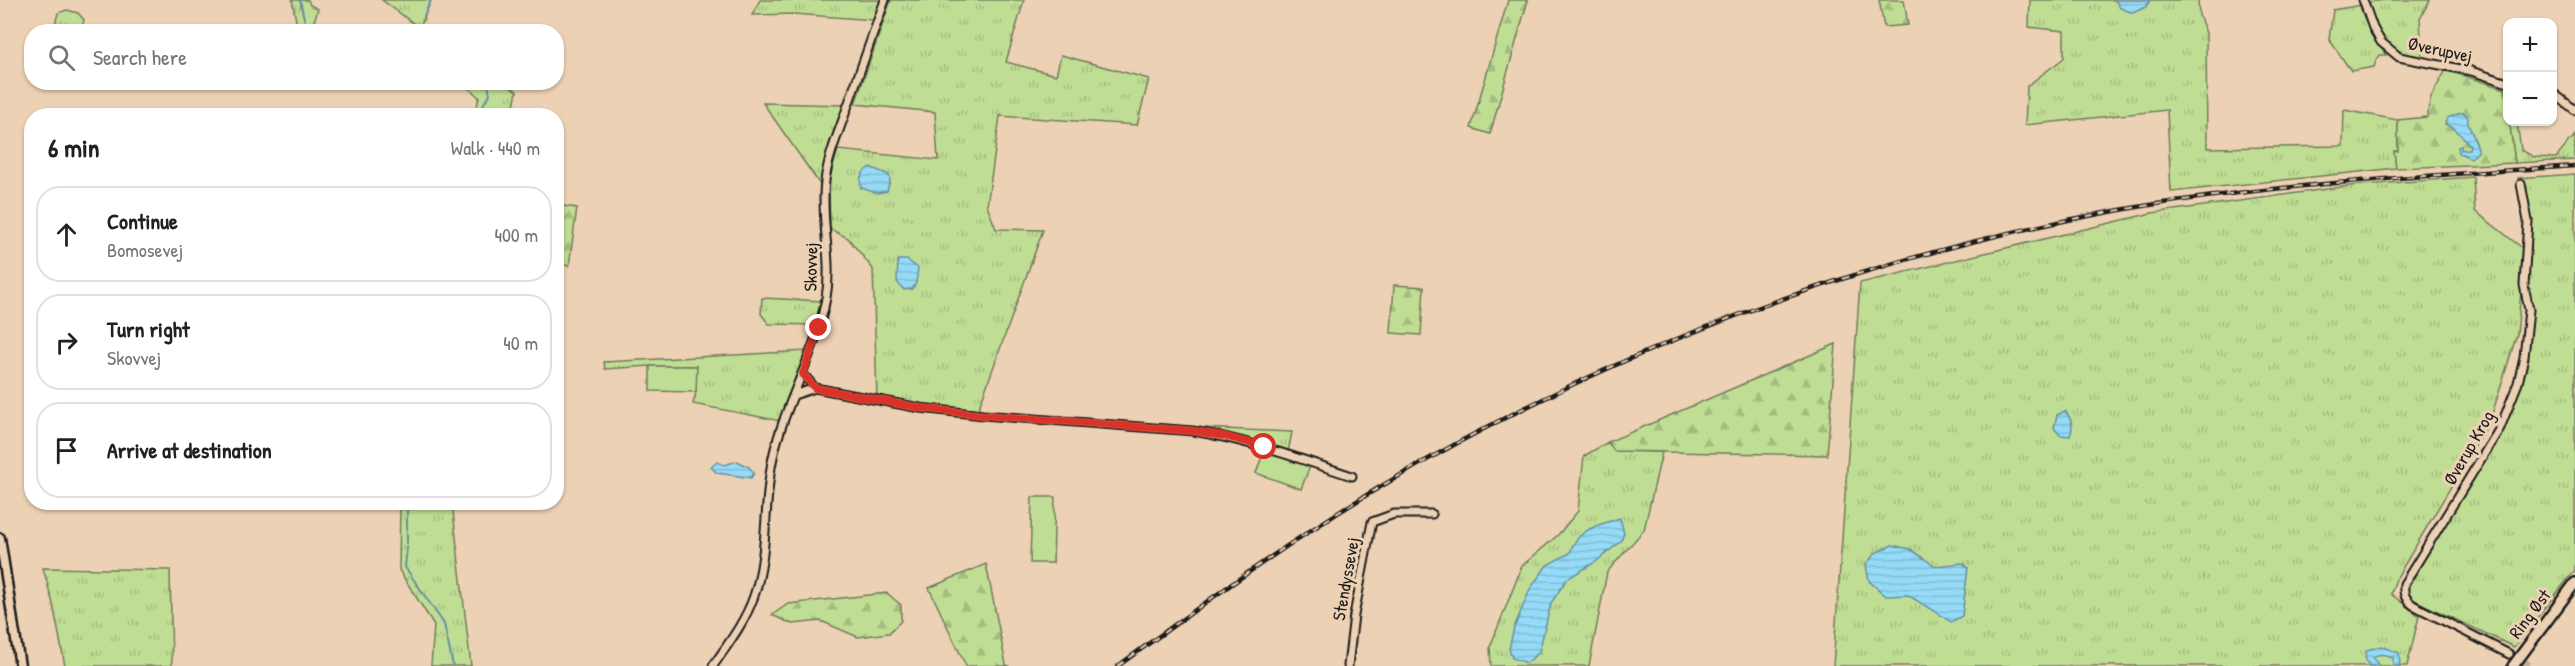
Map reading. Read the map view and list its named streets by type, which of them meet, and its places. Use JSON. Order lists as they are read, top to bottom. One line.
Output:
{"streets":{"main road":["Ring Øst"],"street":["Øverupvej","Skovvej","Øverup Krog","Stendyssevej"]},"page":{"map_buttons":["+","−"],"search":"Search here","heading":["6 min","Walk · 440 m"],"list":[["Continue","Bomosevej","400 m"],["Turn right","Skovvej","40 m"],"Arrive at destination"]}}
